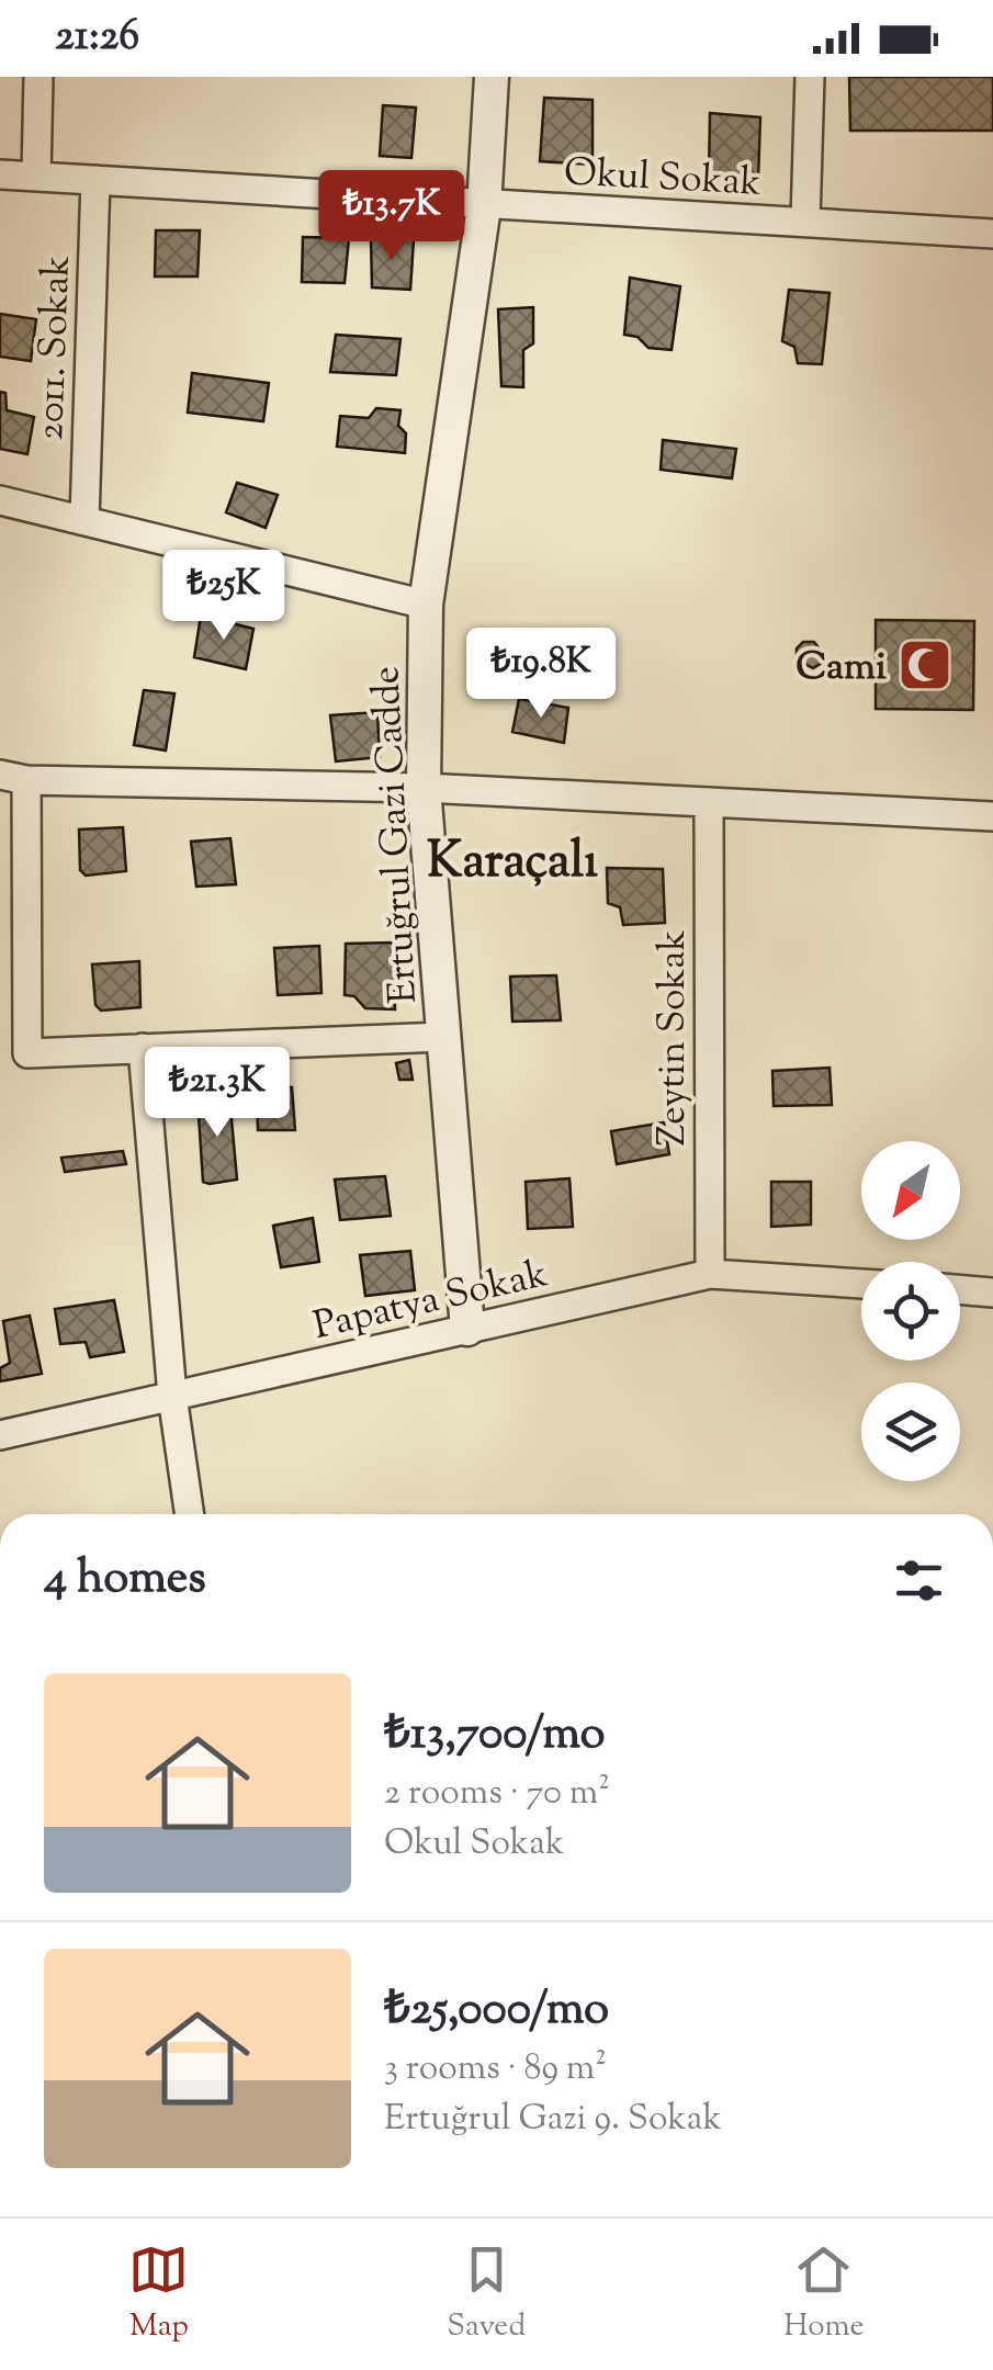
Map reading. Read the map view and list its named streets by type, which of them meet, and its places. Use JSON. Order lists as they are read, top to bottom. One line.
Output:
{"streets":{"street":["Okul Sokak","2011. Sokak","Ertuğrul Gazi Cadde","Zeytin Sokak","Papatya Sokak"]},"crossings":[["Okul Sokak","2011. Sokak"],["Okul Sokak","Ertuğrul Gazi Cadde"],["Ertuğrul Gazi Cadde","Papatya Sokak"],["Zeytin Sokak","Papatya Sokak"]],"districts":["Karaçalı"],"places":{"mosque":["Cami"]},"north":"bottom left","page":{"status":"21:26","price":["₺13.7K","₺25K","₺19.8K","₺21.3K"],"heading":"4 homes","list":[{"name":"₺13,700/mo","note":"2 rooms · 70 m² · Okul Sokak"},{"name":"₺25,000/mo","note":"3 rooms · 89 m² · Ertuğrul Gazi 9. Sokak"}],"tabs":["Map","Saved","Home"]}}
